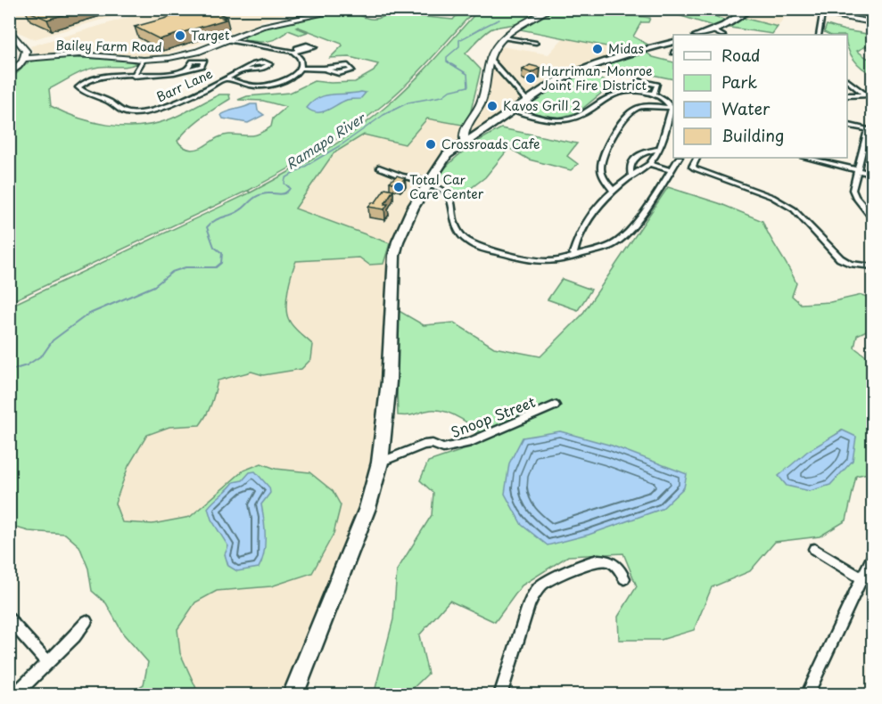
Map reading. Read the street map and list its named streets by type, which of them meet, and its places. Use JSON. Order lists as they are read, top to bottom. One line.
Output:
{"streets":{"street":["Bailey Farm Road","Barr Lane","Snoop Street"]},"water":["Ramapo River"],"places":["Target","Midas","Harriman-Monroe Joint Fire District","Kavos Grill 2","Crossroads Cafe","Total Car Care Center"],"legend":["Road","Park","Water","Building"]}
